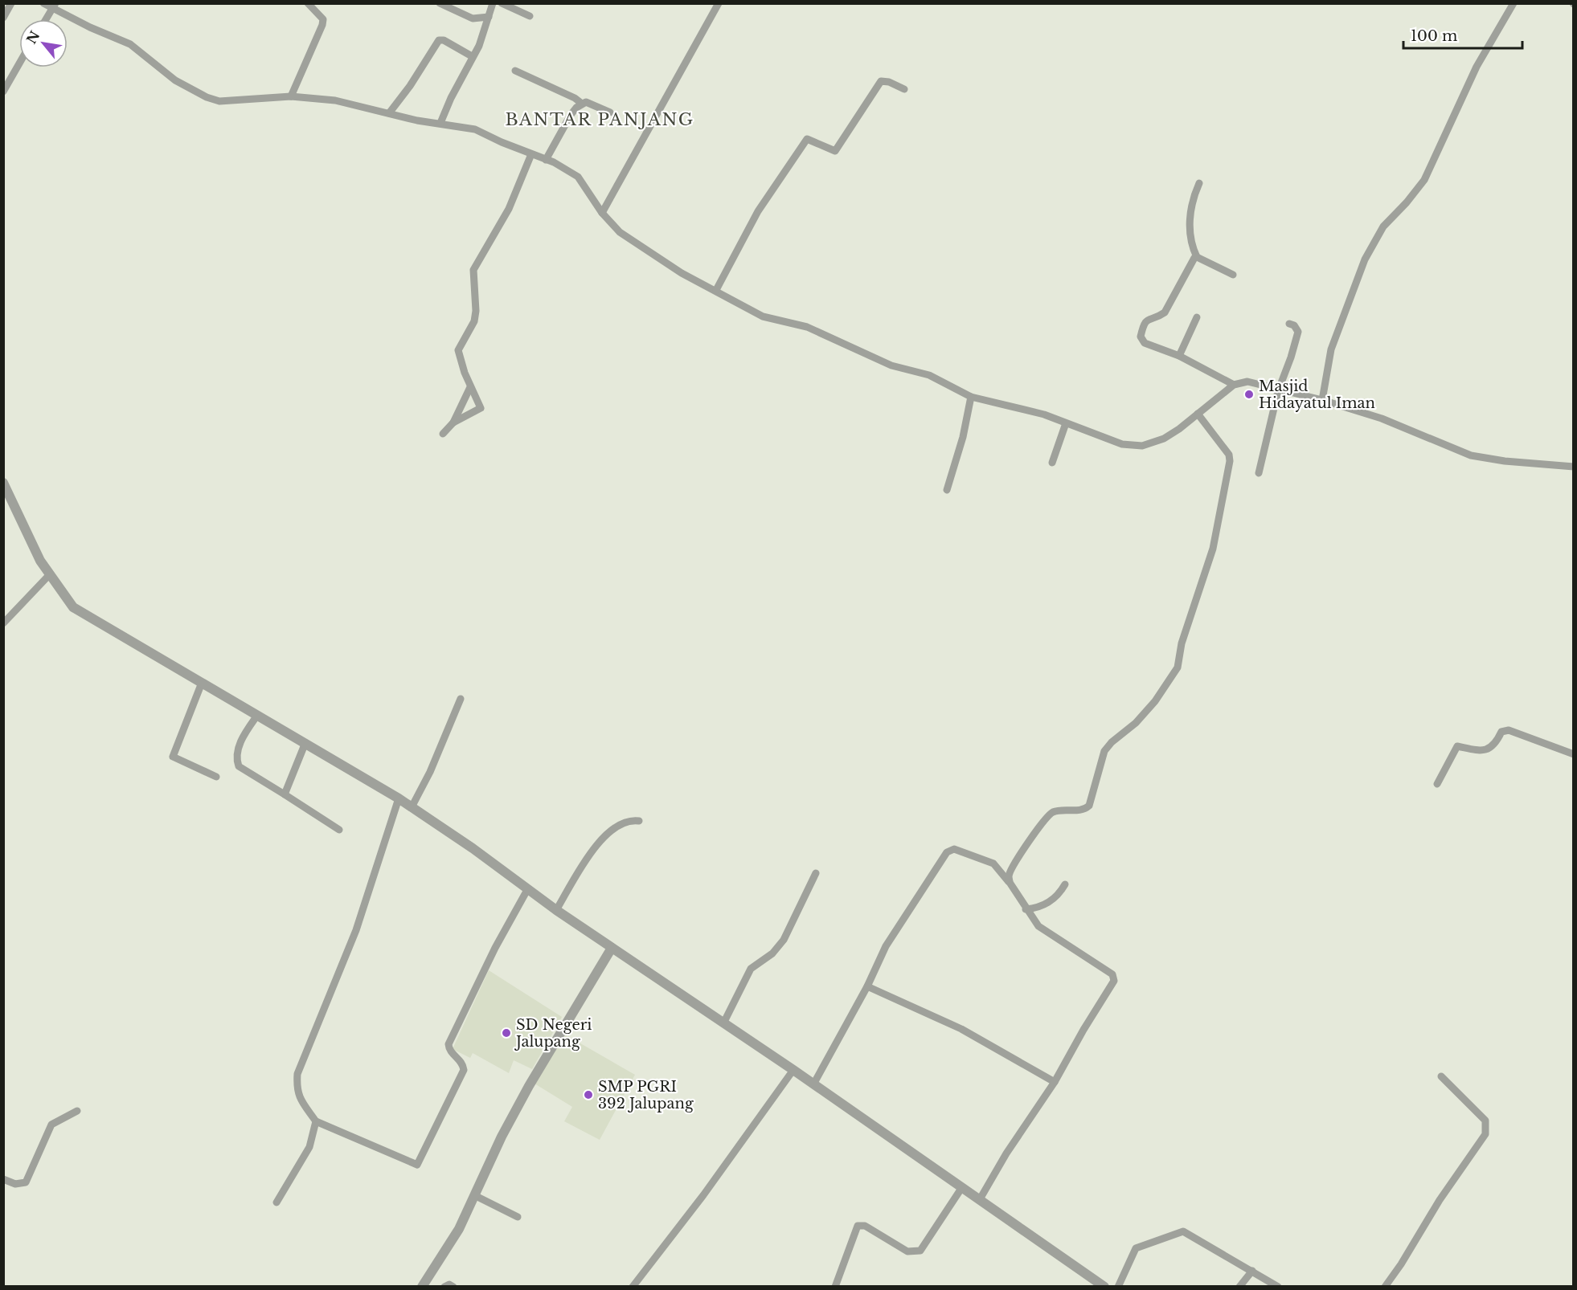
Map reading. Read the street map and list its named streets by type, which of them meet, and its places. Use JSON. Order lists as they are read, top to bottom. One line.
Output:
{"districts":["BANTAR PANJANG"],"places":["Masjid Hidayatul Iman","SD Negeri Jalupang","SMP PGRI 392 Jalupang"],"scale_bar":"100 m","north":"top left"}
